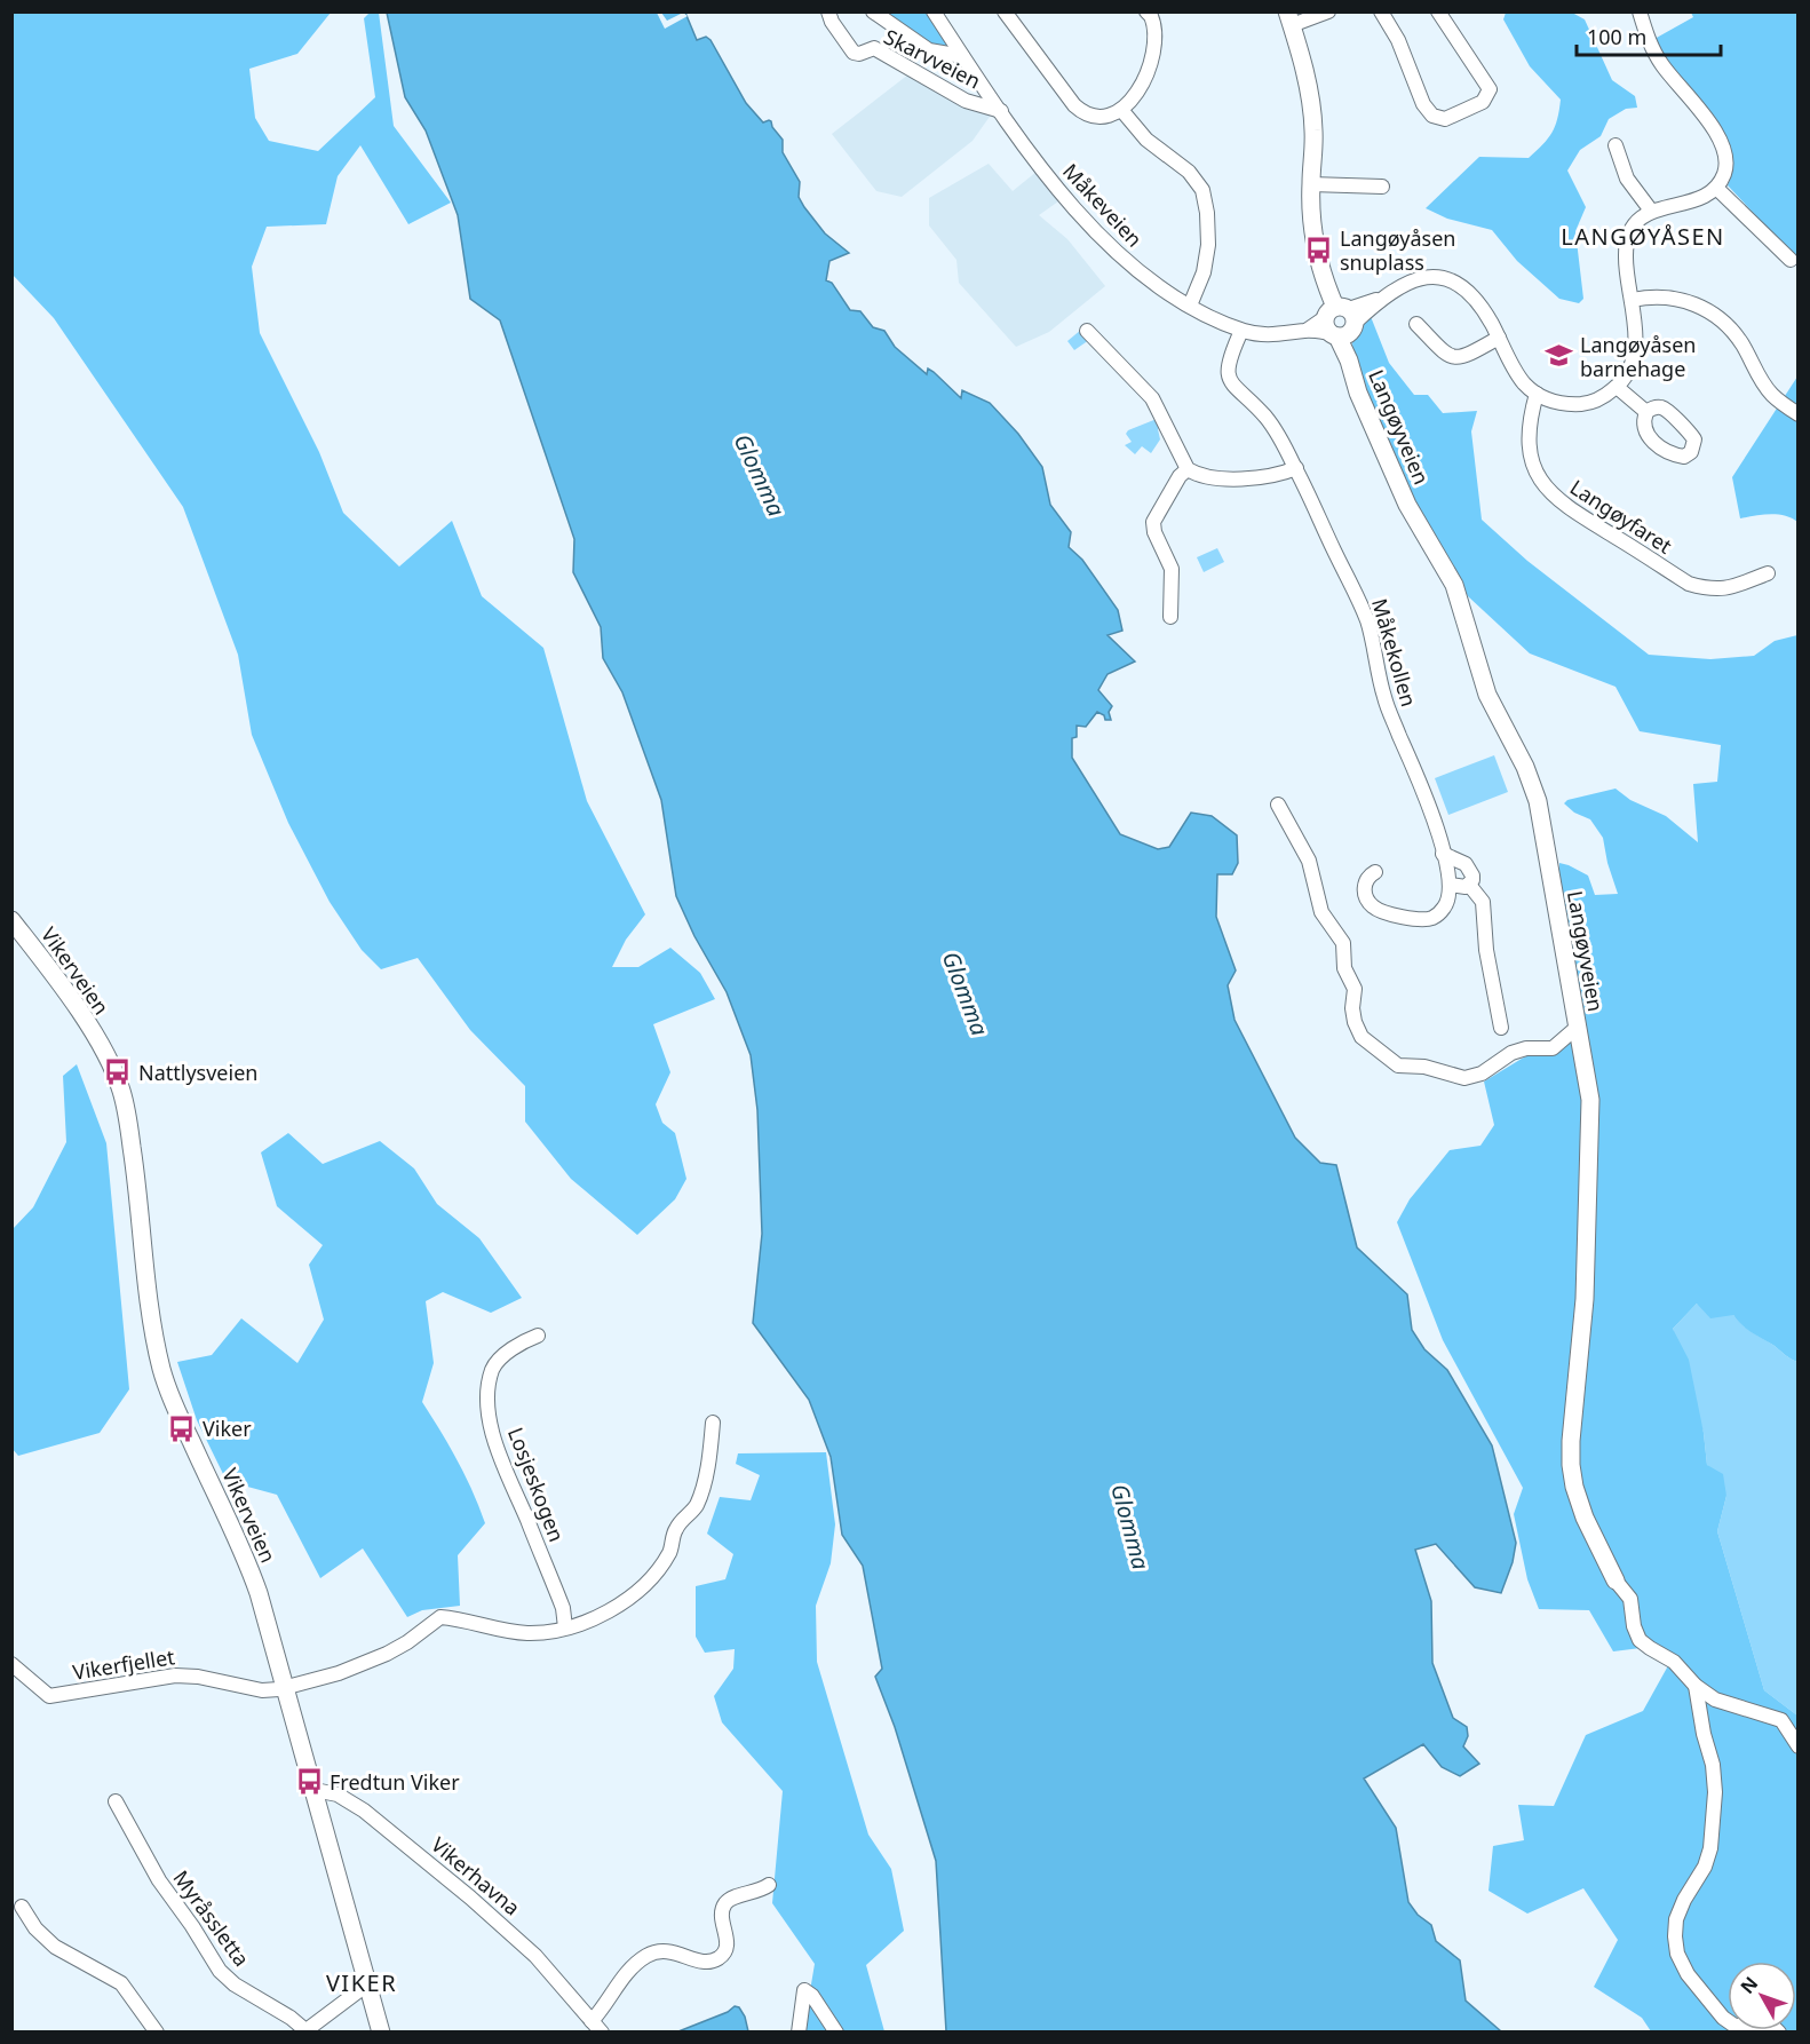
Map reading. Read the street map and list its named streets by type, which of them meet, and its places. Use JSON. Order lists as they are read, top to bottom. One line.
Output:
{"streets":{"main road":["Langøyveien","Vikerveien"],"street":["Skarvveien","Måkeveien","Langøyfaret","Måkekollen","Losjeskogen","Vikerfjellet","Vikerhavna","Myråssletta"]},"crossings":[["Skarvveien","Måkeveien"],["Måkeveien","Langøyveien"],["Måkeveien","Måkekollen"],["Vikerveien","Vikerfjellet"],["Vikerveien","Vikerhavna"],["Losjeskogen","Vikerfjellet"]],"districts":["LANGØYÅSEN","VIKER"],"water":["Glomma"],"places":{"bus stop":["Langøyåsen snuplass","Nattlysveien","Viker","Fredtun Viker"],"school or university":["Langøyåsen barnehage"]},"scale_bar":"100 m","north":"top left"}
